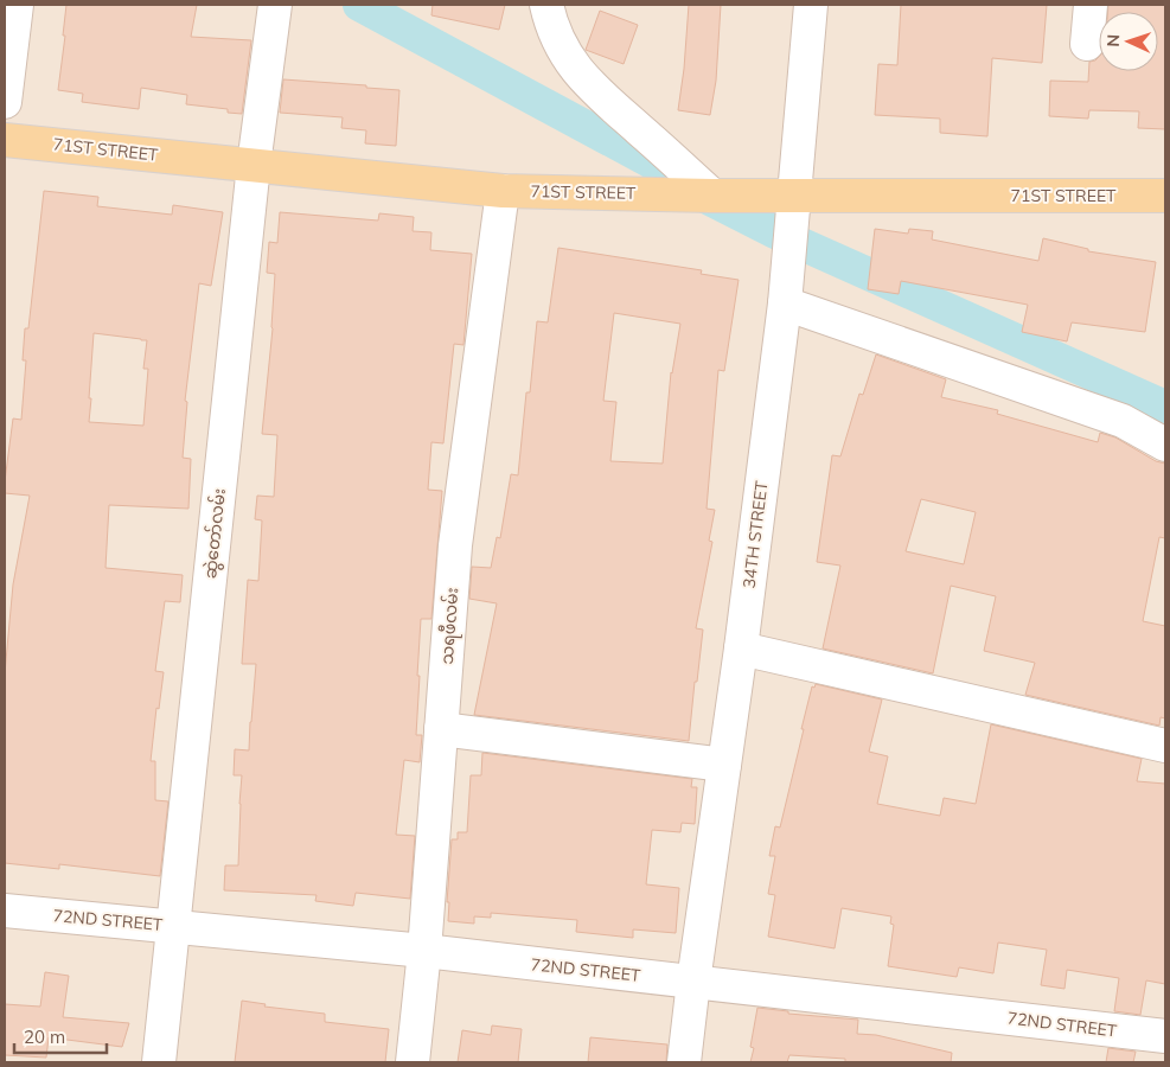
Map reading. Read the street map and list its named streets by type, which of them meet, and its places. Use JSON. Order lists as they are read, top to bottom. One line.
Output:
{"streets":{"main road":["71ST STREET"],"street":["ဆွဲတော်လမ်း","34TH STREET","သရဖီလမ်း","72ND STREET"]},"crossings":[["71ST STREET","ဆွဲတော်လမ်း"],["71ST STREET","34TH STREET"],["71ST STREET","သရဖီလမ်း"],["ဆွဲတော်လမ်း","72ND STREET"],["34TH STREET","72ND STREET"],["သရဖီလမ်း","72ND STREET"]],"scale_bar":"20 m","north":"left"}
